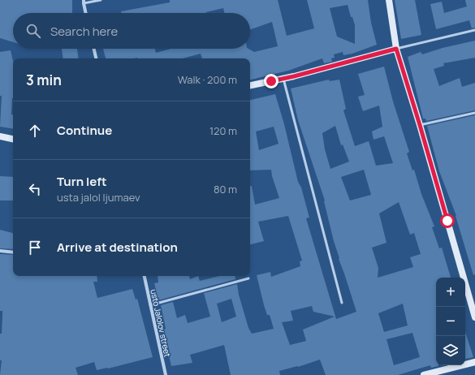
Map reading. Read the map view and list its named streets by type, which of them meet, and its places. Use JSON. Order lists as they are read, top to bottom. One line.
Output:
{"streets":{"street":["usto Jalolov street"]},"page":{"search":"Search here","heading":["3 min","Walk · 200 m"],"list":[["Continue","120 m"],["Turn left","usta jalol ljumaev","80 m"],"Arrive at destination"],"map_buttons":["+","−"]}}
